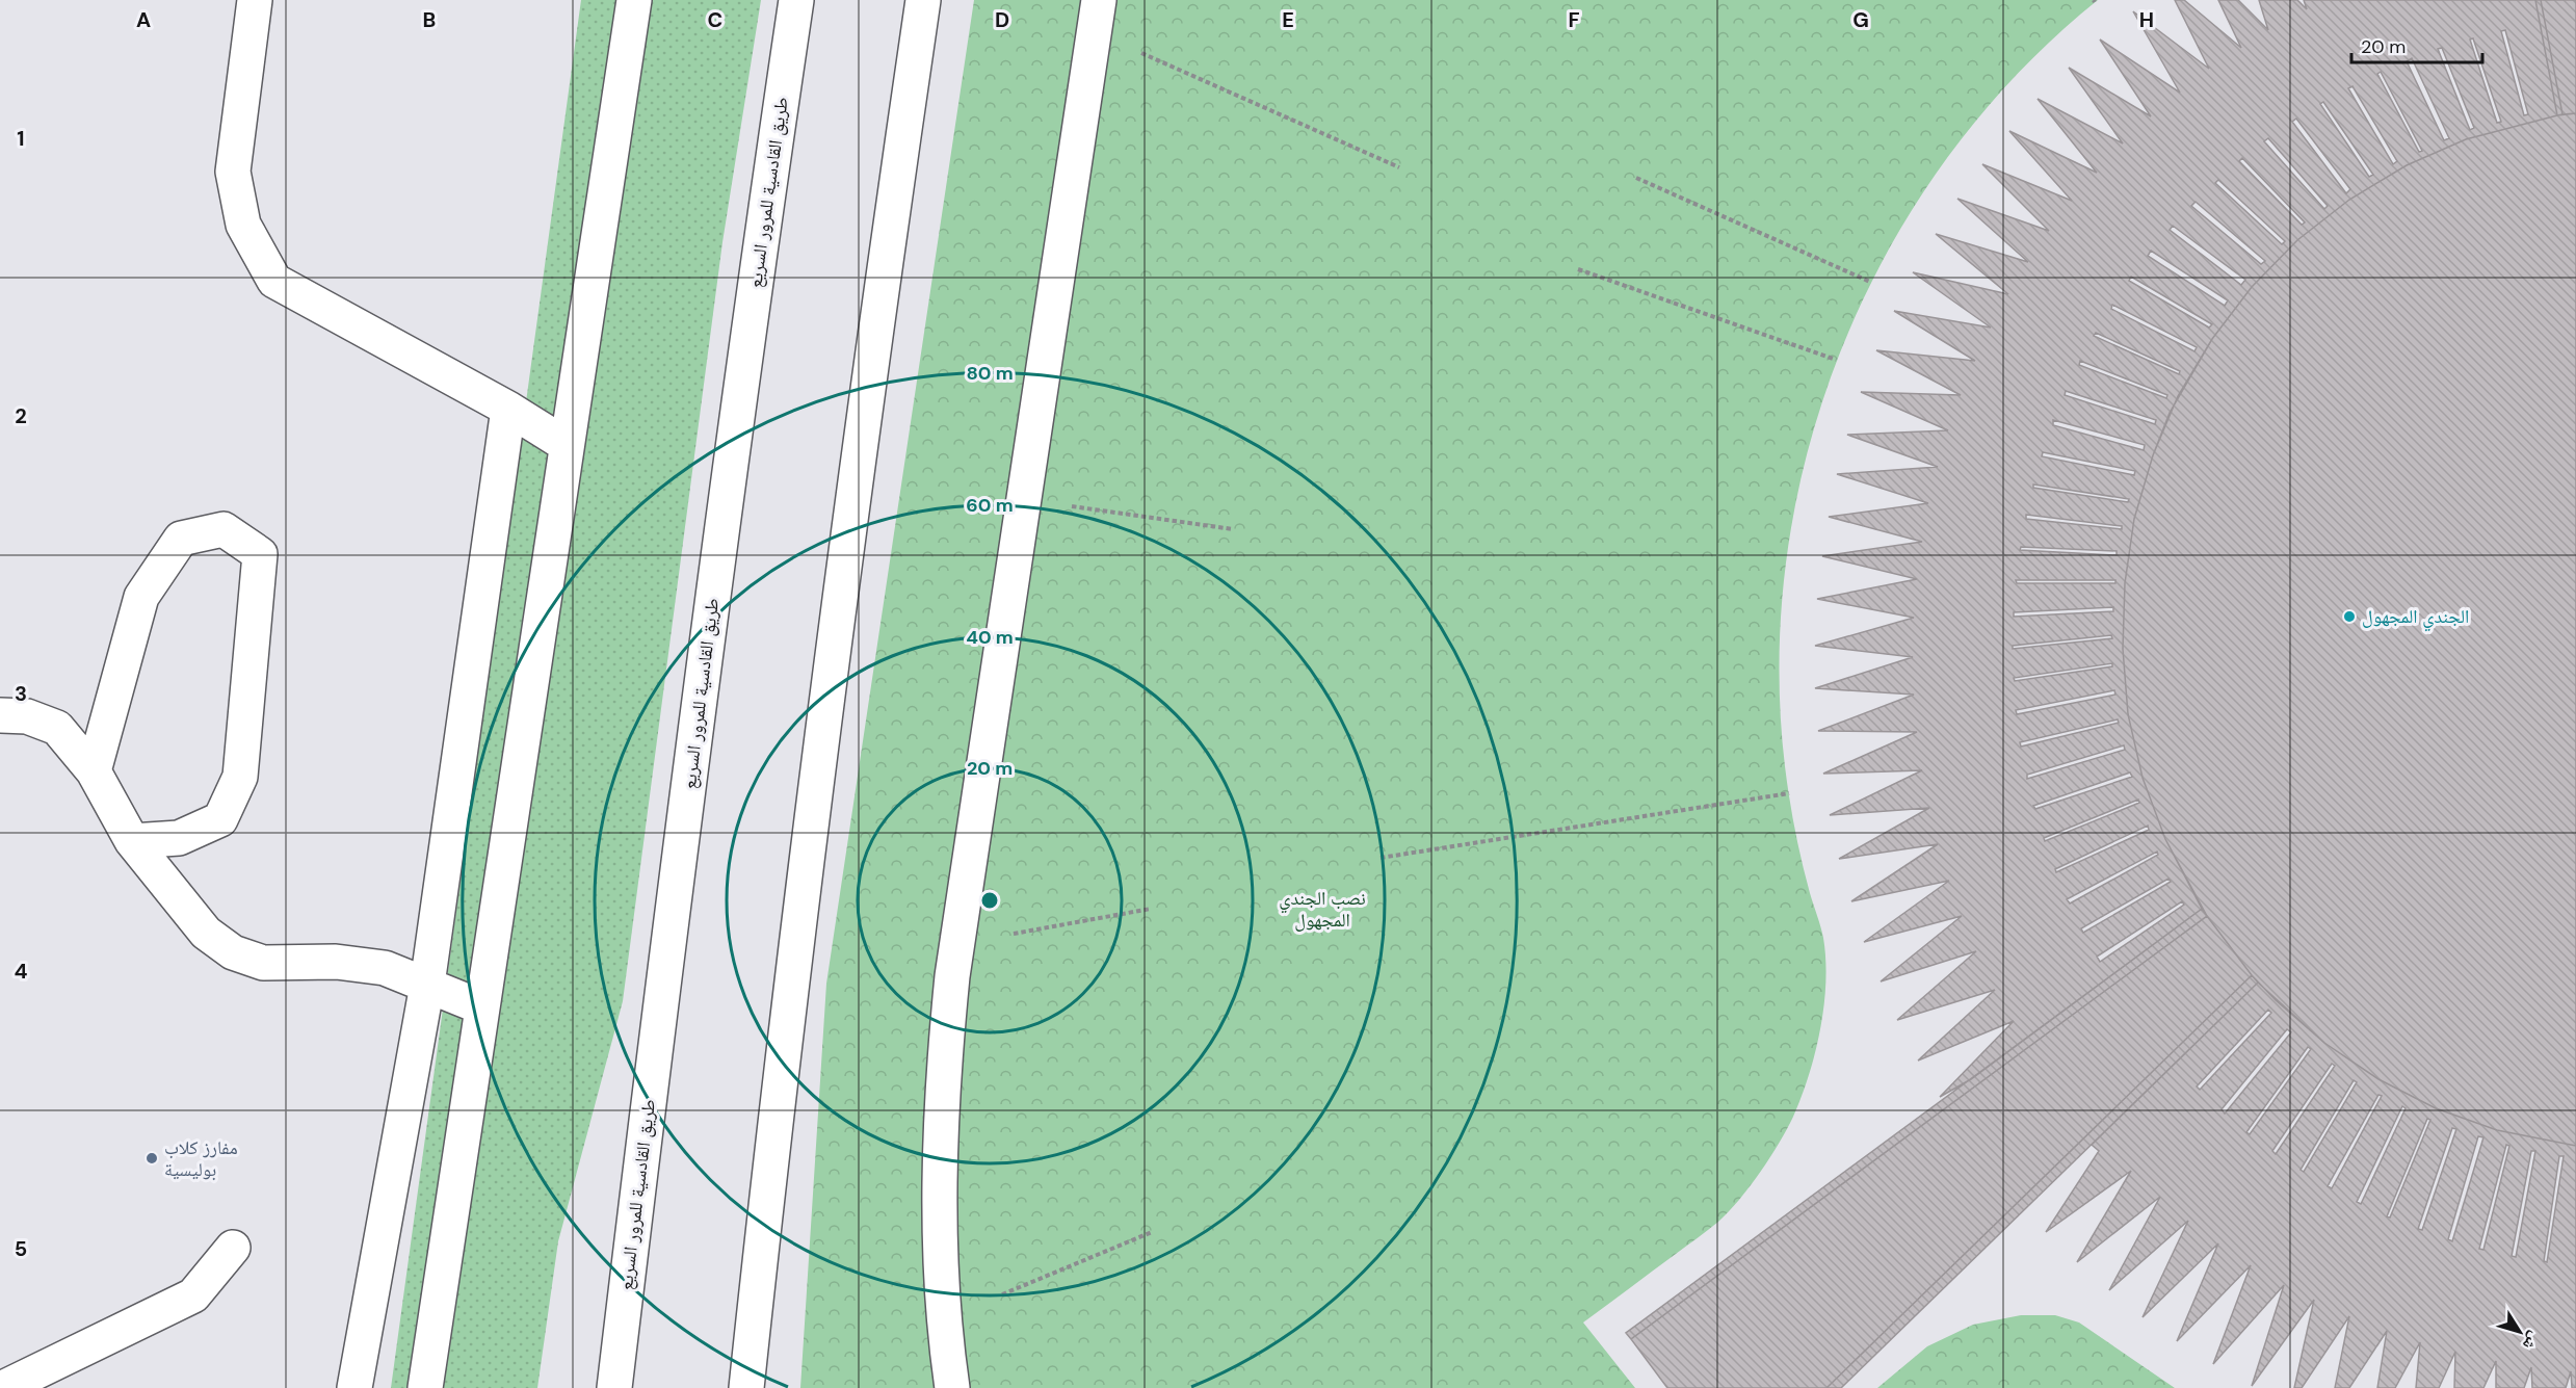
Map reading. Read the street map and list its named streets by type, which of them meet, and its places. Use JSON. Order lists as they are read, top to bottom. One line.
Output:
{"streets":{"main road":["طريق القادسية للمرور السريع"]},"parks":["نصب الجندي المجهول"],"places":["الجندي المجهول","مفارز كلاب بوليسية"],"scale_bar":"20 m","north":"bottom right","grid":{"columns":["A","B","C","D","E","F","G","H"],"rows":["1","2","3","4","5"]},"rings":["80 m","60 m","40 m","20 m"]}
